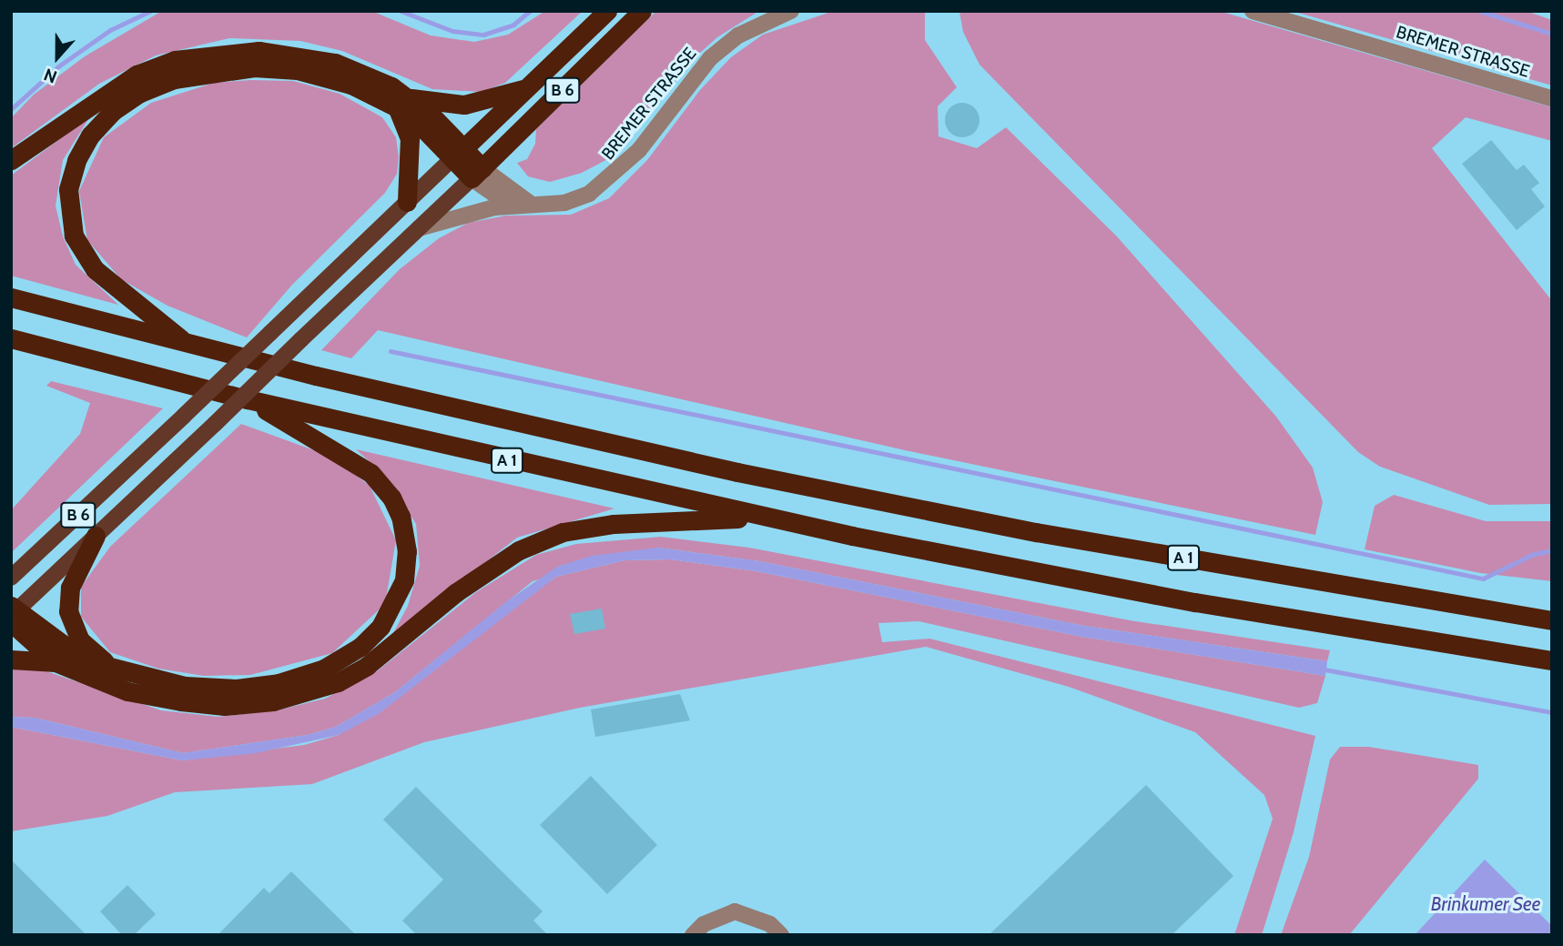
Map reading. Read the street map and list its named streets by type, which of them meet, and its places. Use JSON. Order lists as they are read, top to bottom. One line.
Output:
{"streets":{"highway":["B 6","A 1"],"street":["BREMER STRASSE"]},"crossings":[["BREMER STRASSE","B 6"]],"water":["Brinkumer See"],"north":"bottom"}
